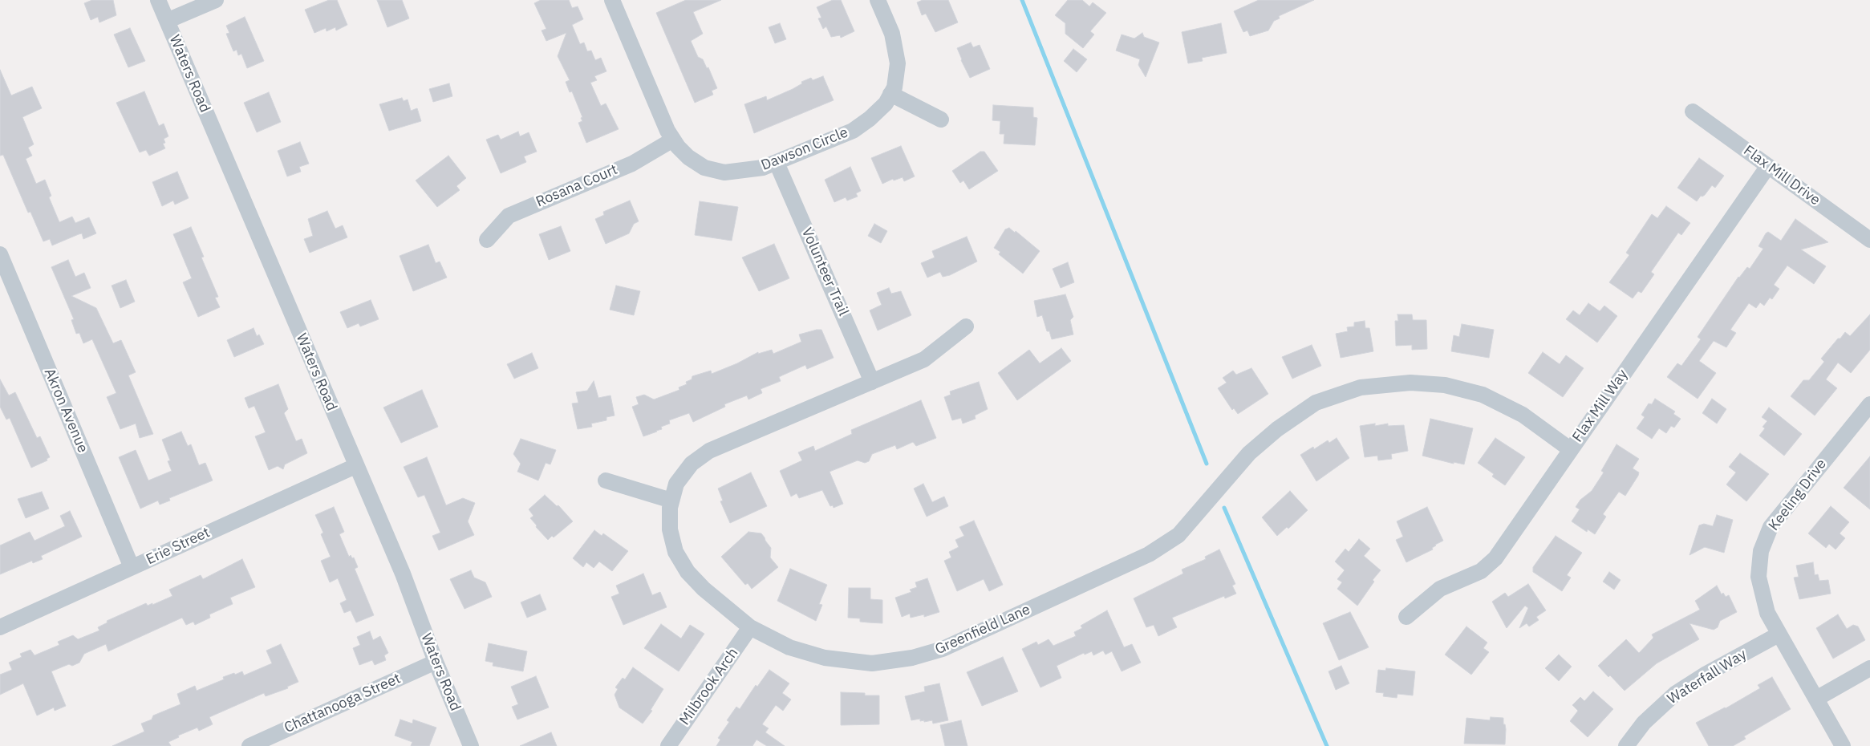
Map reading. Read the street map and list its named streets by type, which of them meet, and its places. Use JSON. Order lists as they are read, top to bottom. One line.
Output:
{"streets":{"street":["Waters Road","Dawson Circle","Flax Mill Drive","Rosana Court","Volunteer Trail","Flax Mill Way","Akron Avenue","Keeling Drive","Erie Street","Greenfield Lane","Waterfall Way","Milbrook Arch","Chattanooga Street"]},"crossings":[["Waters Road","Erie Street"],["Waters Road","Chattanooga Street"],["Dawson Circle","Rosana Court"],["Dawson Circle","Volunteer Trail"],["Flax Mill Drive","Flax Mill Way"],["Volunteer Trail","Greenfield Lane"],["Flax Mill Way","Greenfield Lane"],["Akron Avenue","Erie Street"],["Keeling Drive","Waterfall Way"],["Greenfield Lane","Milbrook Arch"]]}
